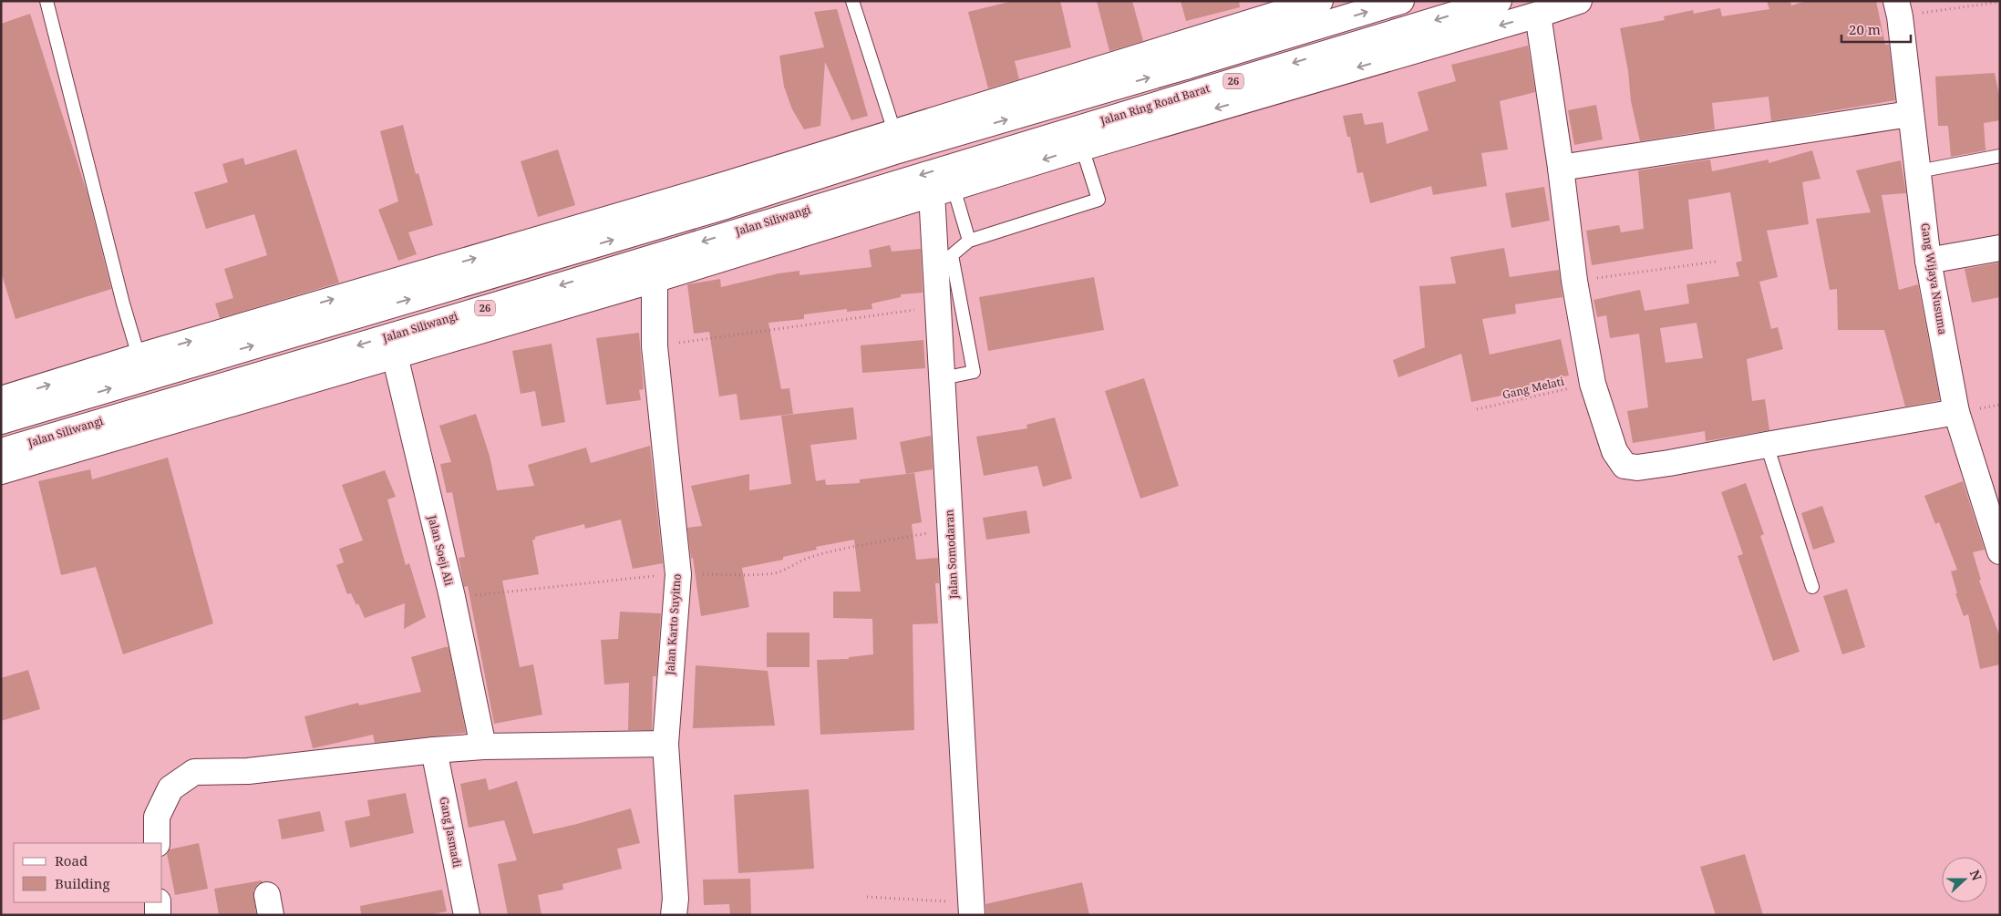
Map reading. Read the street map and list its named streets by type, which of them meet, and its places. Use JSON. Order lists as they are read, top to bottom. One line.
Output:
{"streets":{"main road":["26","Jalan Ring Road Barat","Jalan Siliwangi","Gang Wijaya Nusuma","Jalan Soeji Ali","Jalan Somodaran","Jalan Karto Suyitno","Gang Jasmadi"],"path":["Gang Melati"]},"crossings":[["Jalan Ring Road Barat","Jalan Siliwangi"]],"legend":["Road","Building"],"scale_bar":"20 m","north":"right"}
